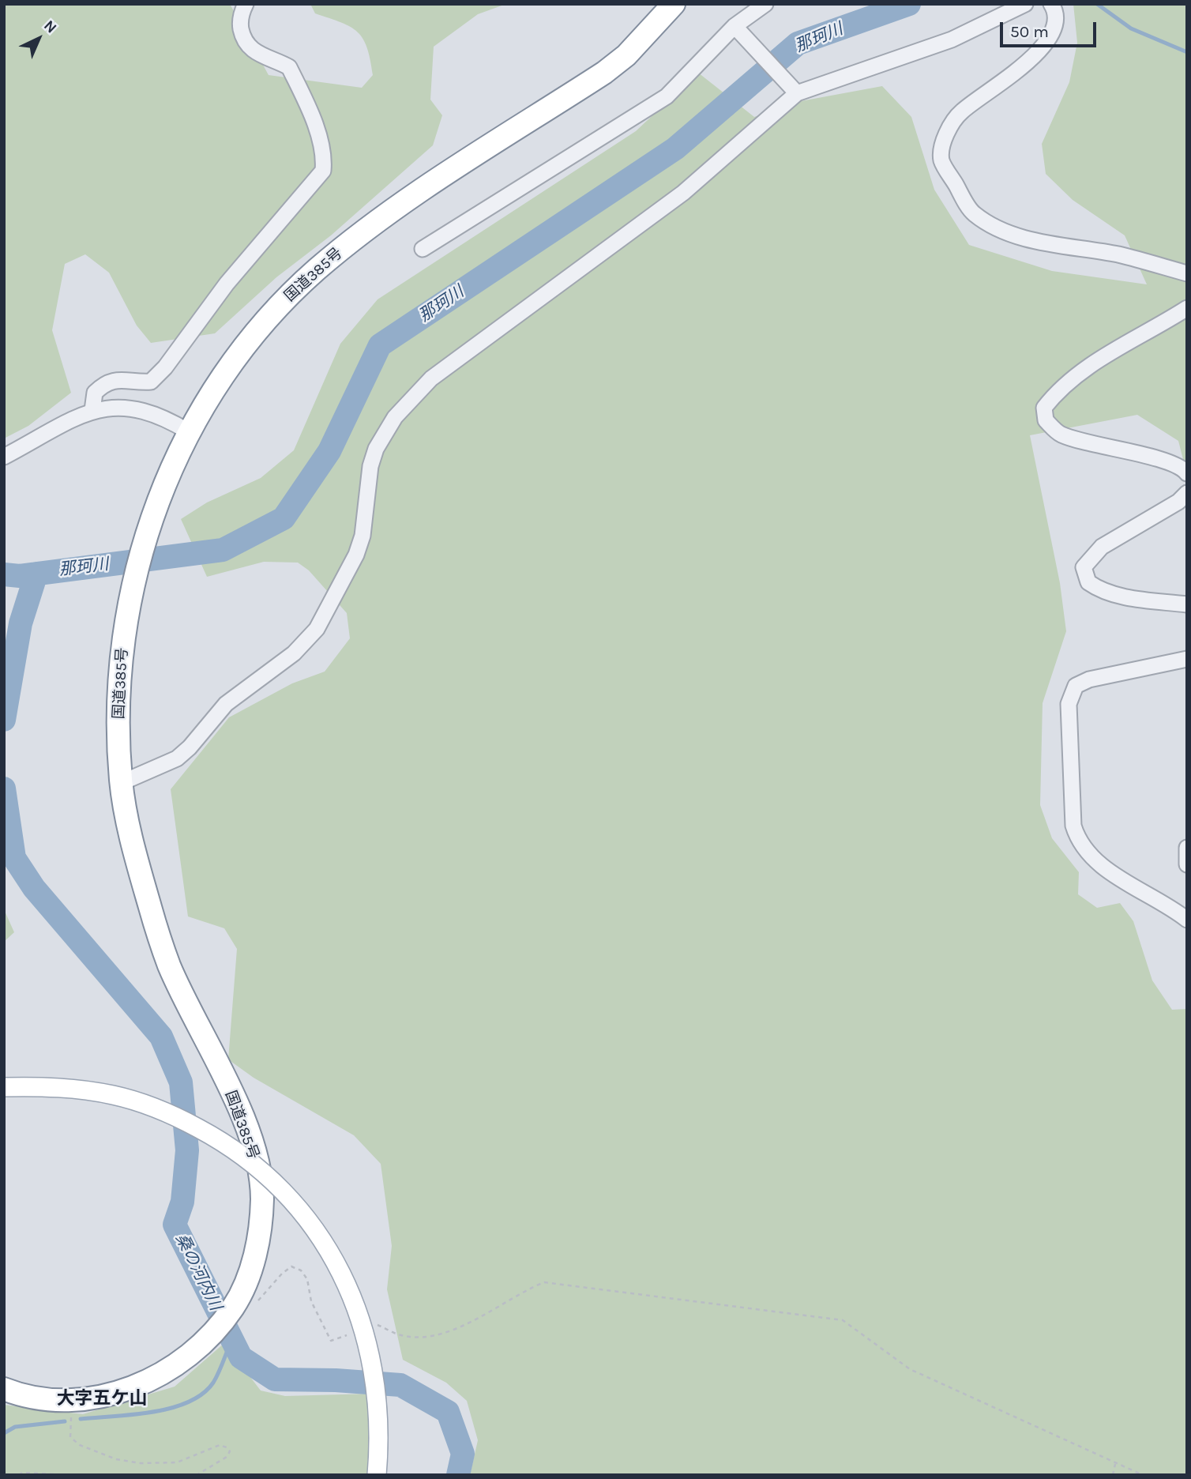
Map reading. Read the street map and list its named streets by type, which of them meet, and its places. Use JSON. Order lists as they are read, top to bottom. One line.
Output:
{"streets":{"highway":["国道385号"]},"districts":["大字五ケ山"],"water":["那珂川","桑の河内川"],"scale_bar":"50 m","north":"top right"}
